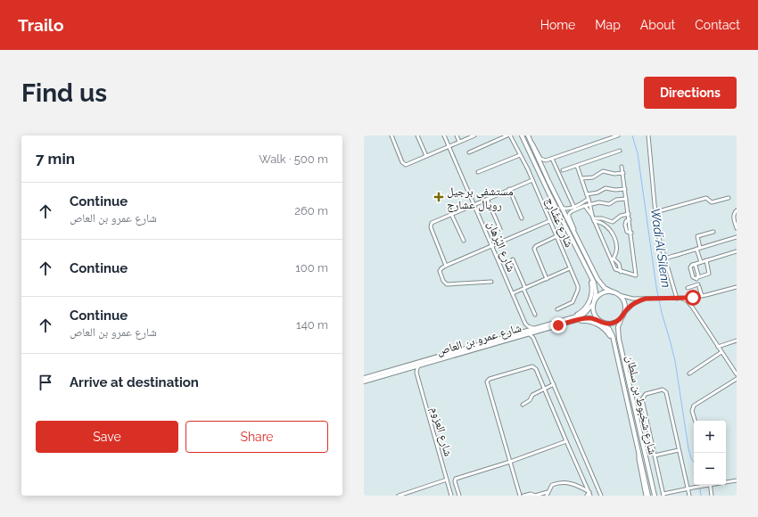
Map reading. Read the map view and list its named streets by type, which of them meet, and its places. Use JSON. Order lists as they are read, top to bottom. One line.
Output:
{"streets":{"main road":["شارع عمرو بن العاص","شارع شخبوط بن سلطان"],"street":["شارع عَشَارِج","شارع البُرْهَان","شارع العزوم"]},"crossings":[["شارع عمرو بن العاص","شارع شخبوط بن سلطان"]],"water":["Wadi Al Silenn"],"places":{"health":["مستشفى برجيل رويال عشارج"]},"page":{"header":"Trailo","nav":["Home","Map","About","Contact"],"buttons":["Directions",["Save","Share"]],"title":"Find us","heading":["7 min","Walk · 500 m"],"list":[["Continue","شارع عمرو بن العاص","260 m"],["Continue","100 m"],["Continue","شارع عمرو بن العاص","140 m"],"Arrive at destination"],"map_buttons":["+","−"]}}
